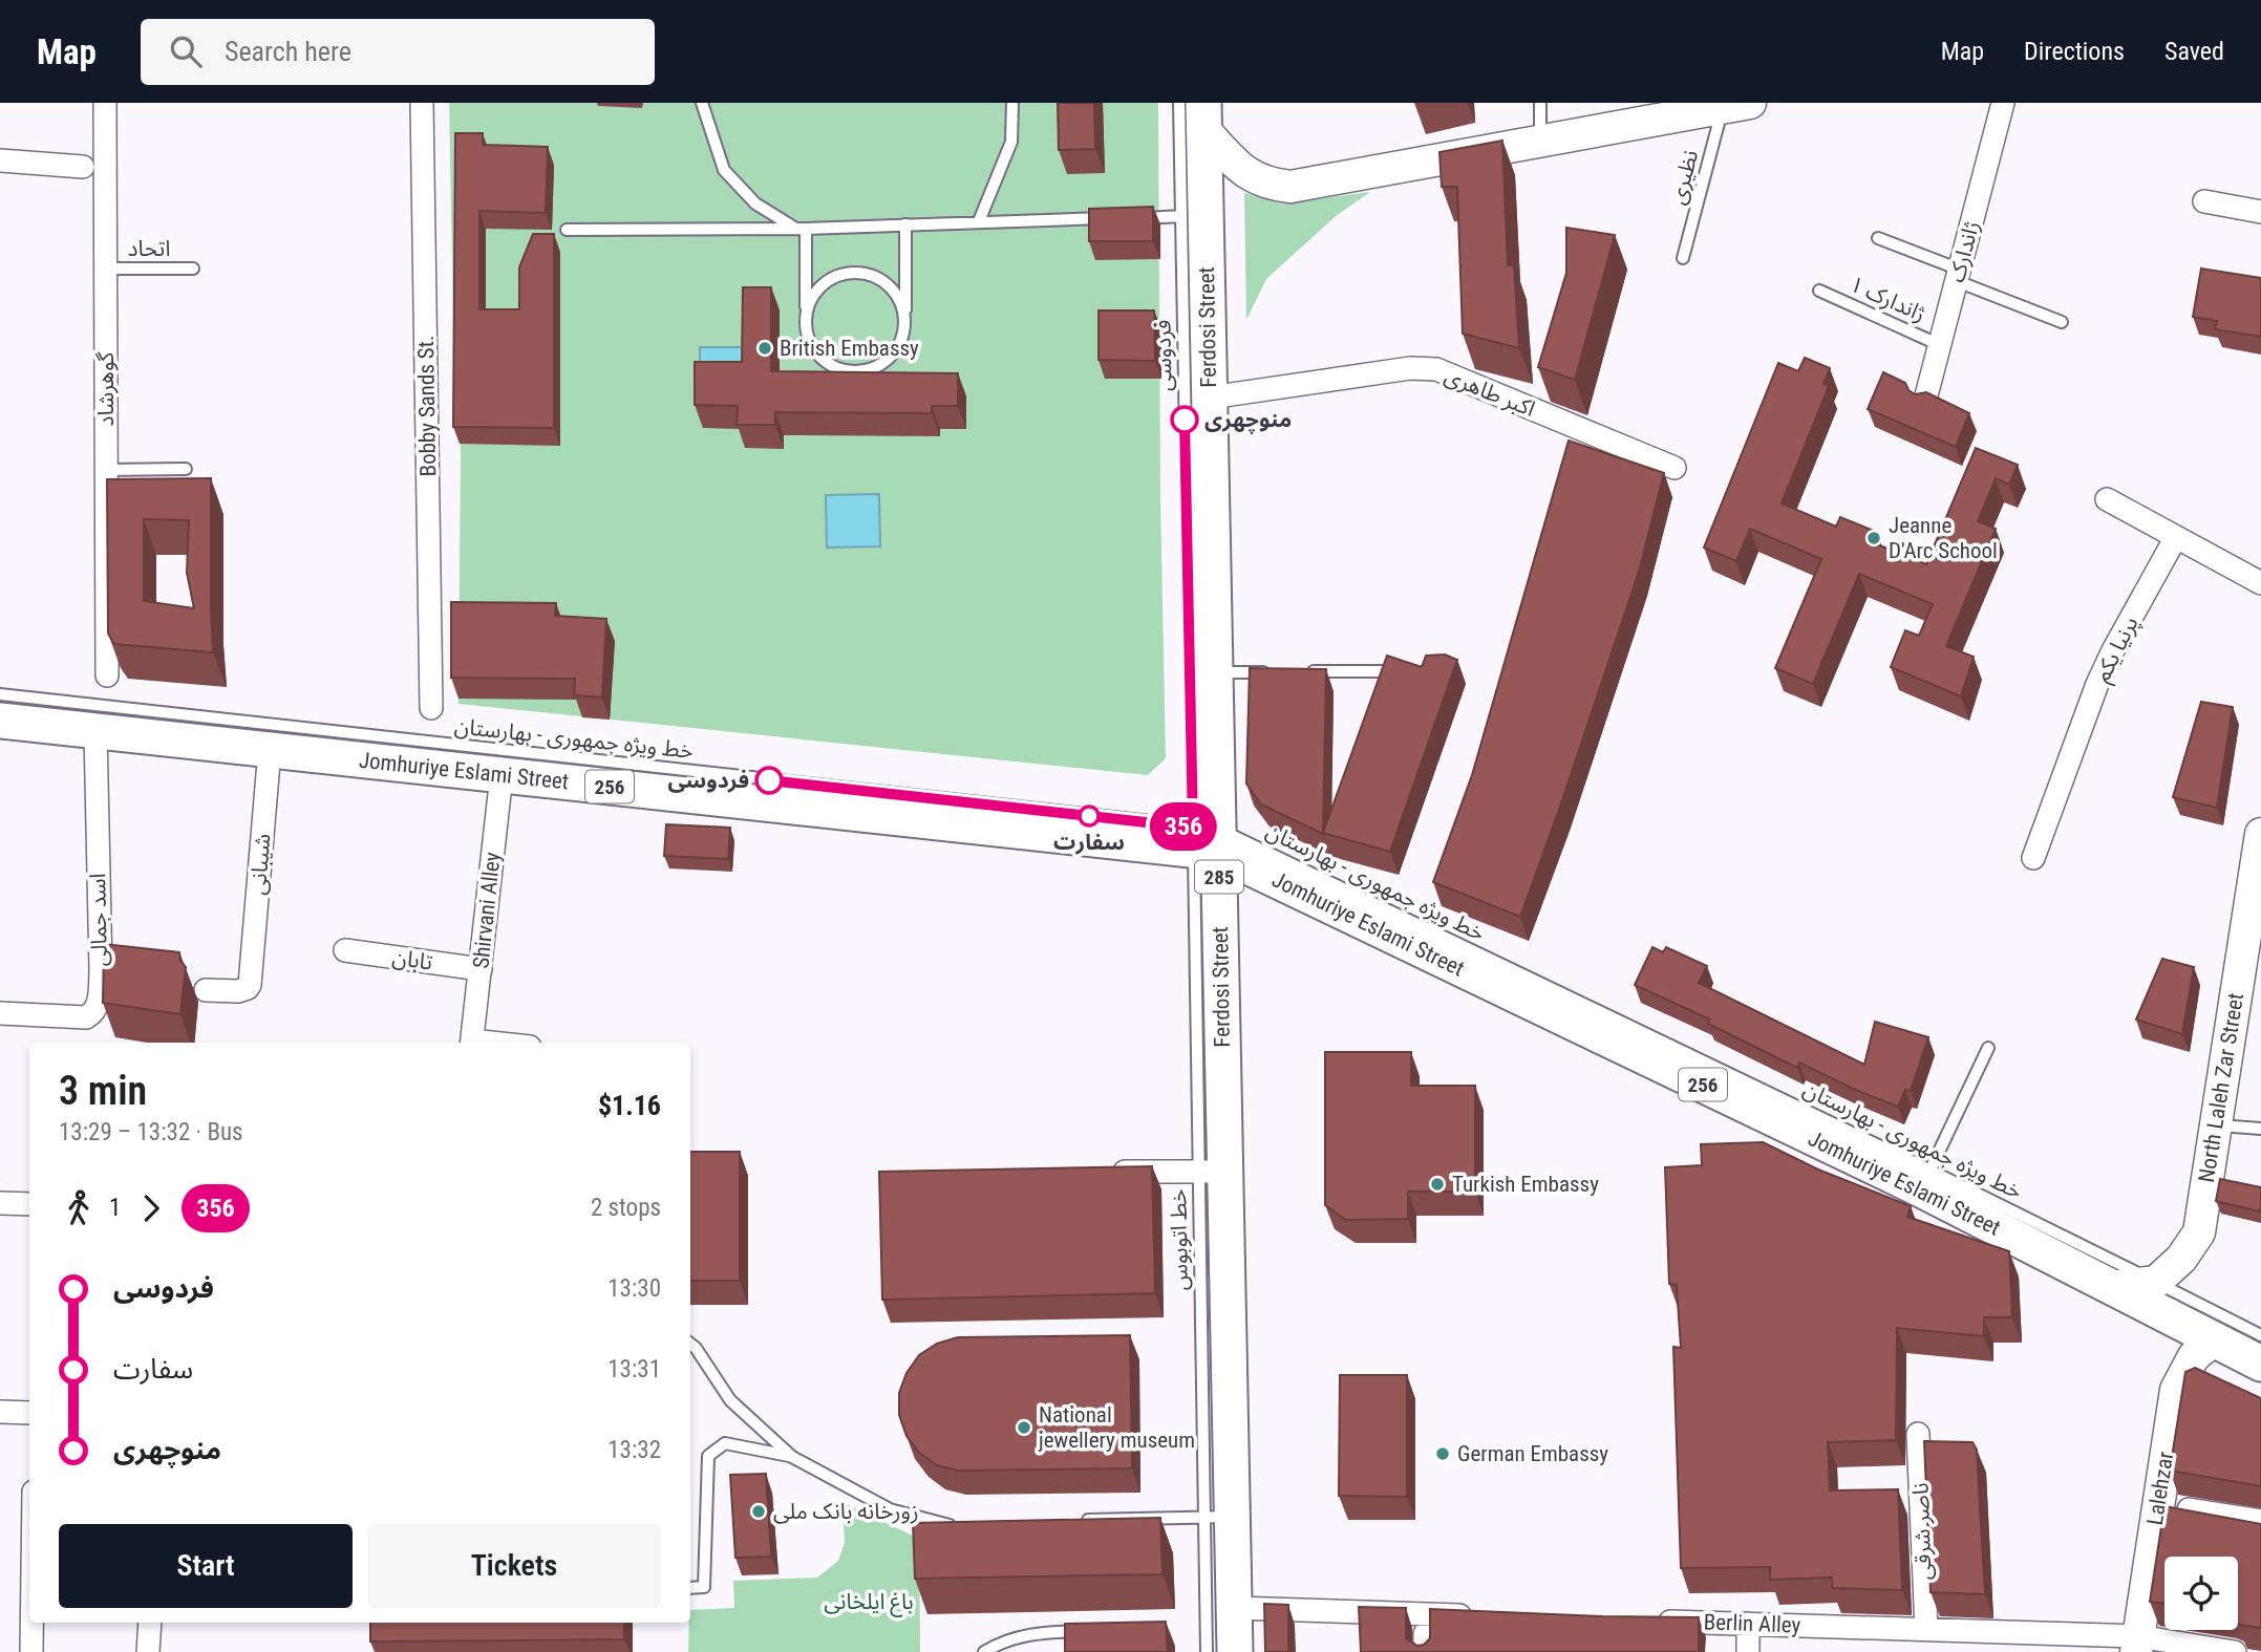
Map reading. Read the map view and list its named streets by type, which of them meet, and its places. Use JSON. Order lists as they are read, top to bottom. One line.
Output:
{"streets":{"main road":["Ferdosi Street","Jomhuriye Eslami Street","256","285","North Laleh Zar Street","Lalehzar"],"street":["ژاندارک","گوهرشاد","اکبر طاهری","Bobby Sands St.","پرنیا یکم","شیبانی","Shirvani Alley","اسد جمالی","تابان","ناصر شرقی","Berlin Alley"],"lane":["نظیری","اتحاد","ژاندارک ۱","فردوسی","خط ویژه جمهوری - بهارستان"]},"crossings":[["اتحاد","گوهرشاد"],["ژاندارک","ژاندارک ۱"],["Ferdosi Street","فردوسی"],["Ferdosi Street","اکبر طاهری"],["Ferdosi Street","خط ویژه جمهوری - بهارستان"],["Ferdosi Street","Jomhuriye Eslami Street"],["فردوسی","خط ویژه جمهوری - بهارستان"],["فردوسی","Jomhuriye Eslami Street"],["خط ویژه جمهوری - بهارستان","Jomhuriye Eslami Street"],["خط ویژه جمهوری - بهارستان","North Laleh Zar Street"],["Jomhuriye Eslami Street","شیبانی"],["Jomhuriye Eslami Street","Shirvani Alley"],["Jomhuriye Eslami Street","اسد جمالی"],["Jomhuriye Eslami Street","Lalehzar"],["Shirvani Alley","تابان"],["Lalehzar","Berlin Alley"],["ناصر شرقی","Berlin Alley"]],"parks":["باغ ایلخانی"],"places":["British Embassy","منوچهری","Jeanne D'Arc School","فردوسی","سفارت","Turkish Embassy","National jewellery museum","German Embassy","زورخانه بانک ملی"],"lines":["bus line 356"],"page":{"header":"Map","search":"Search here","nav":["Map","Directions","Saved"],"on_map":"356","heading":["3 min","13:29 – 13:32 · Bus","$1.16"],"legs":["1","356","2 stops"],"list":[{"name":"فردوسی","value":"13:30"},{"name":"سفارت","value":"13:31"},{"name":"منوچهری","value":"13:32"}],"buttons":["Start","Tickets"]}}
